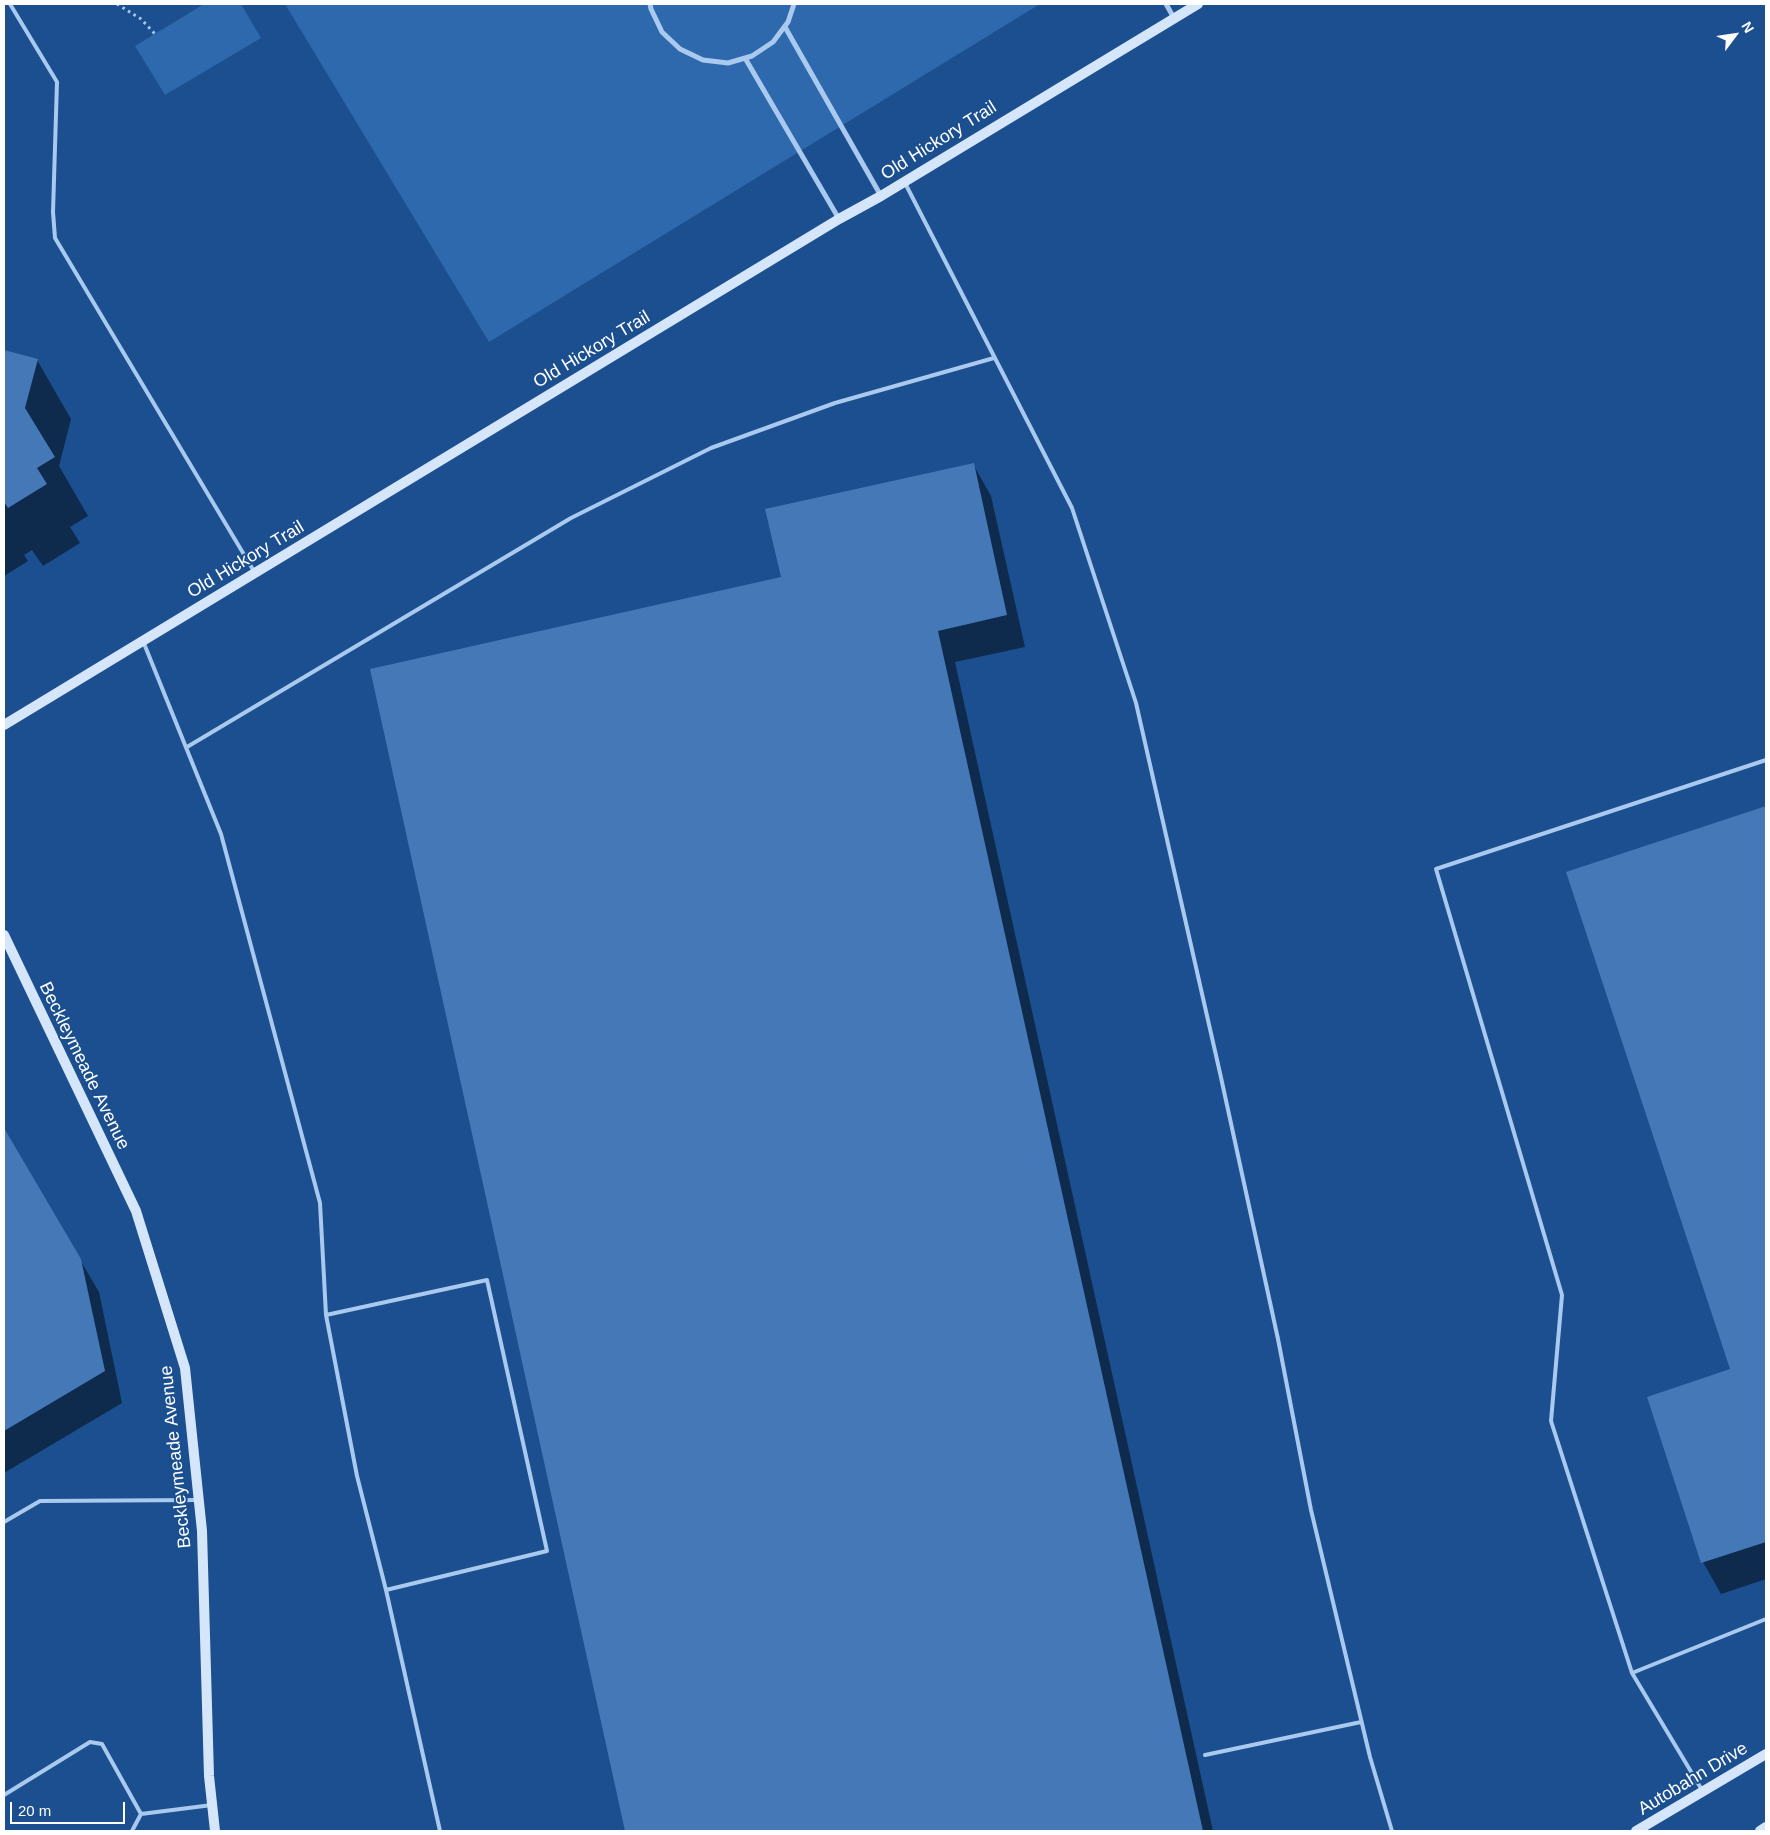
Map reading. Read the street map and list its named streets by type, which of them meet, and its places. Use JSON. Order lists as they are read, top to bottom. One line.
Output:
{"streets":{"street":["Old Hickory Trail","Beckleymeade Avenue","Autobahn Drive"]},"scale_bar":"20 m","north":"top right"}
